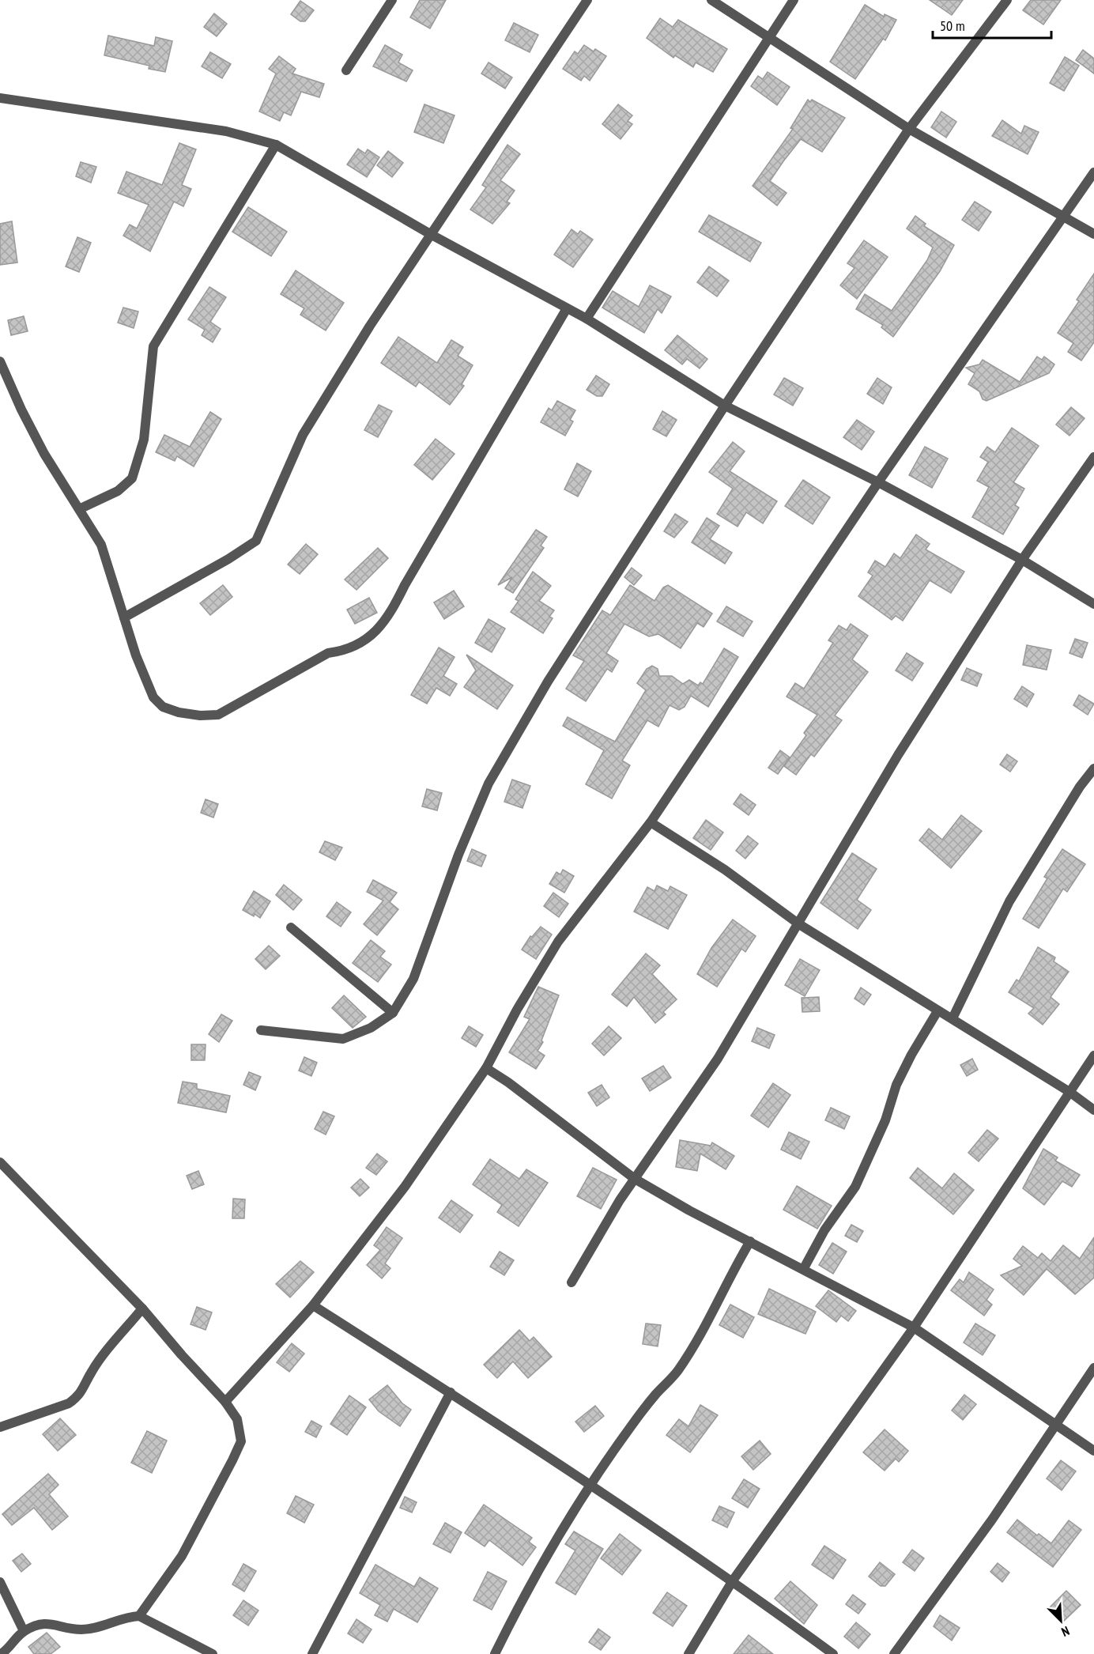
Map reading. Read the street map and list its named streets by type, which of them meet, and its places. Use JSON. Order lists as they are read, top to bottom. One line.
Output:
{"scale_bar":"50 m","north":"bottom right"}
